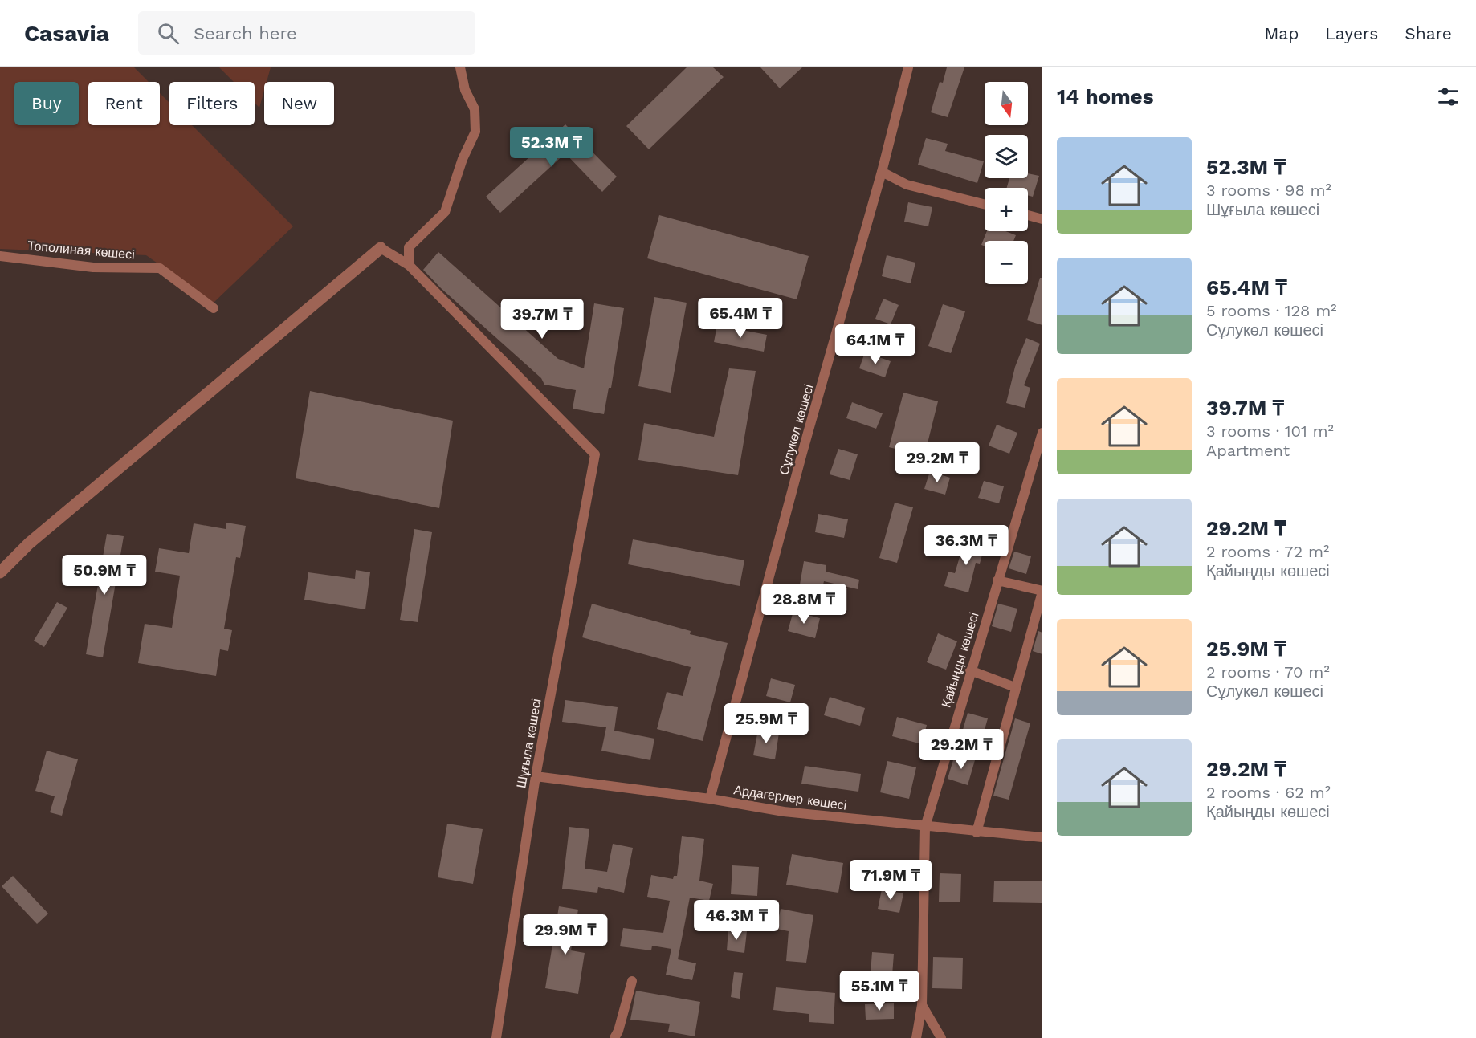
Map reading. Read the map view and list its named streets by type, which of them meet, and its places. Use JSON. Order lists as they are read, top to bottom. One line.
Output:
{"streets":{"street":["Тополиная көшесі","Сұлукөл көшесі","Қайыңды көшесі","Шұғыла көшесі","Ардагерлер көшесі"]},"crossings":[["Сұлукөл көшесі","Ардагерлер көшесі"],["Қайыңды көшесі","Ардагерлер көшесі"],["Шұғыла көшесі","Ардагерлер көшесі"]],"north":"bottom","page":{"header":"Casavia","search":"Search here","nav":["Map","Layers","Share"],"heading":"14 homes","map_buttons":["+","−"],"chip":["Buy","Rent","Filters","New"],"list":[{"name":"52.3M ₸","note":"3 rooms · 98 m² · Шұғыла көшесі"},{"name":"65.4M ₸","note":"5 rooms · 128 m² · Сұлукөл көшесі"},{"name":"39.7M ₸","note":"3 rooms · 101 m² · Apartment"},{"name":"29.2M ₸","note":"2 rooms · 72 m² · Қайыңды көшесі"},{"name":"25.9M ₸","note":"2 rooms · 70 m² · Сұлукөл көшесі"},{"name":"29.2M ₸","note":"2 rooms · 62 m² · Қайыңды көшесі"}],"price":["52.3M ₸","65.4M ₸","39.7M ₸","64.1M ₸","29.2M ₸","36.3M ₸","50.9M ₸","28.8M ₸","25.9M ₸","29.2M ₸","71.9M ₸","46.3M ₸","29.9M ₸","55.1M ₸"]}}
